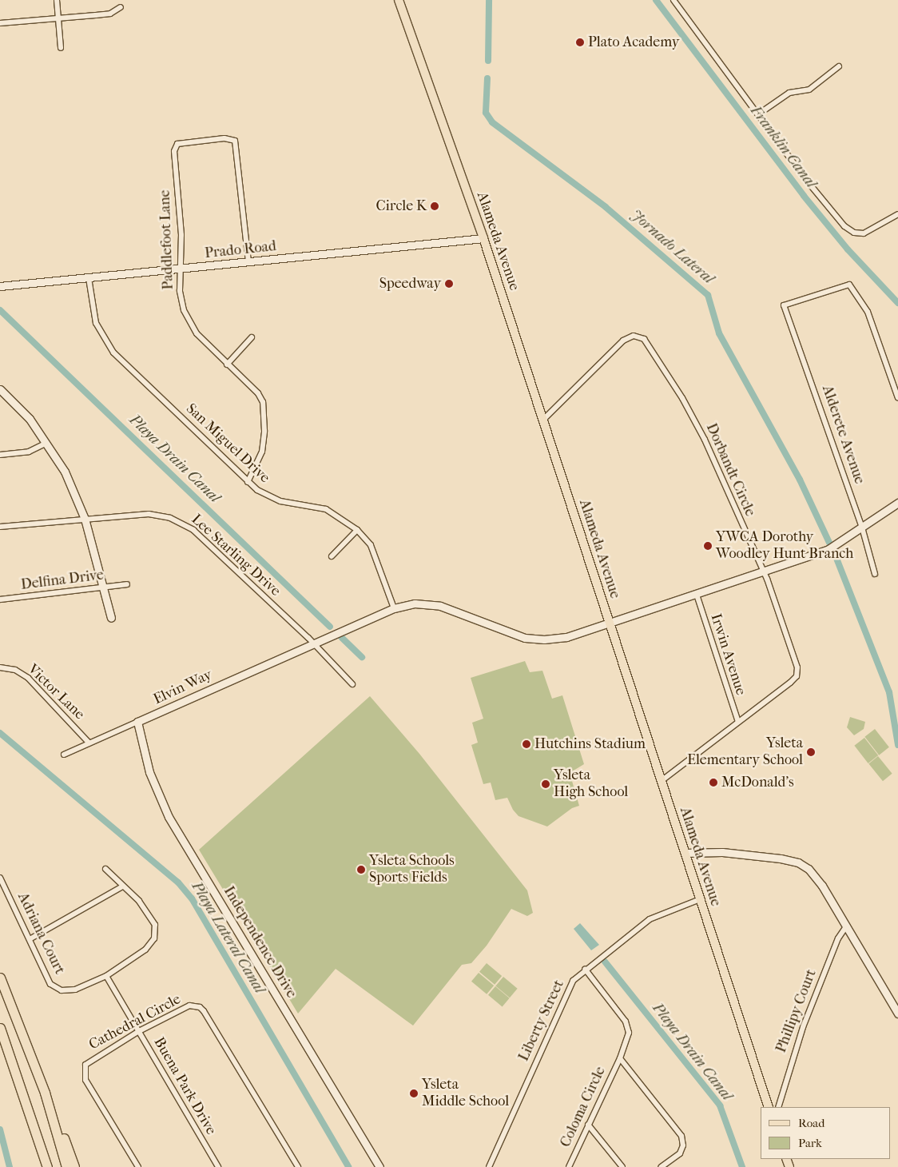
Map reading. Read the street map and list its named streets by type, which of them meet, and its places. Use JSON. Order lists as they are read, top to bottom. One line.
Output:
{"streets":{"main road":["Alameda Avenue"],"street":["Paddlefoot Lane","Prado Road","Alderete Avenue","San Miguel Drive","Dorbandt Circle","Lee Starling Drive","Delfina Drive","Irwin Avenue","Elvin Way","Victor Lane","Adriana Court","Independence Drive","Phillipy Court","Liberty Street","Cathedral Circle","Buena Park Drive","Coloma Circle"]},"crossings":[["Paddlefoot Lane","Prado Road"],["Paddlefoot Lane","San Miguel Drive"],["Alameda Avenue","Prado Road"],["Alameda Avenue","Dorbandt Circle"],["Alameda Avenue","Elvin Way"],["Alameda Avenue","Liberty Street"],["Prado Road","San Miguel Drive"],["Alderete Avenue","Elvin Way"],["San Miguel Drive","Elvin Way"],["Dorbandt Circle","Irwin Avenue"],["Dorbandt Circle","Elvin Way"],["Lee Starling Drive","Elvin Way"],["Irwin Avenue","Elvin Way"],["Elvin Way","Victor Lane"],["Elvin Way","Independence Drive"],["Adriana Court","Buena Park Drive"],["Liberty Street","Coloma Circle"],["Cathedral Circle","Buena Park Drive"]],"water":["Franklin Canal","Jornado Lateral","Playa Drain Canal","Playa Lateral Canal"],"places":["Plato Academy","Circle K","Speedway","YWCA Dorothy Woodley Hunt Branch","Hutchins Stadium","Ysleta Elementary School","McDonald's","Ysleta High School","Ysleta Schools Sports Fields","Ysleta Middle School"],"legend":["Road","Park"]}
